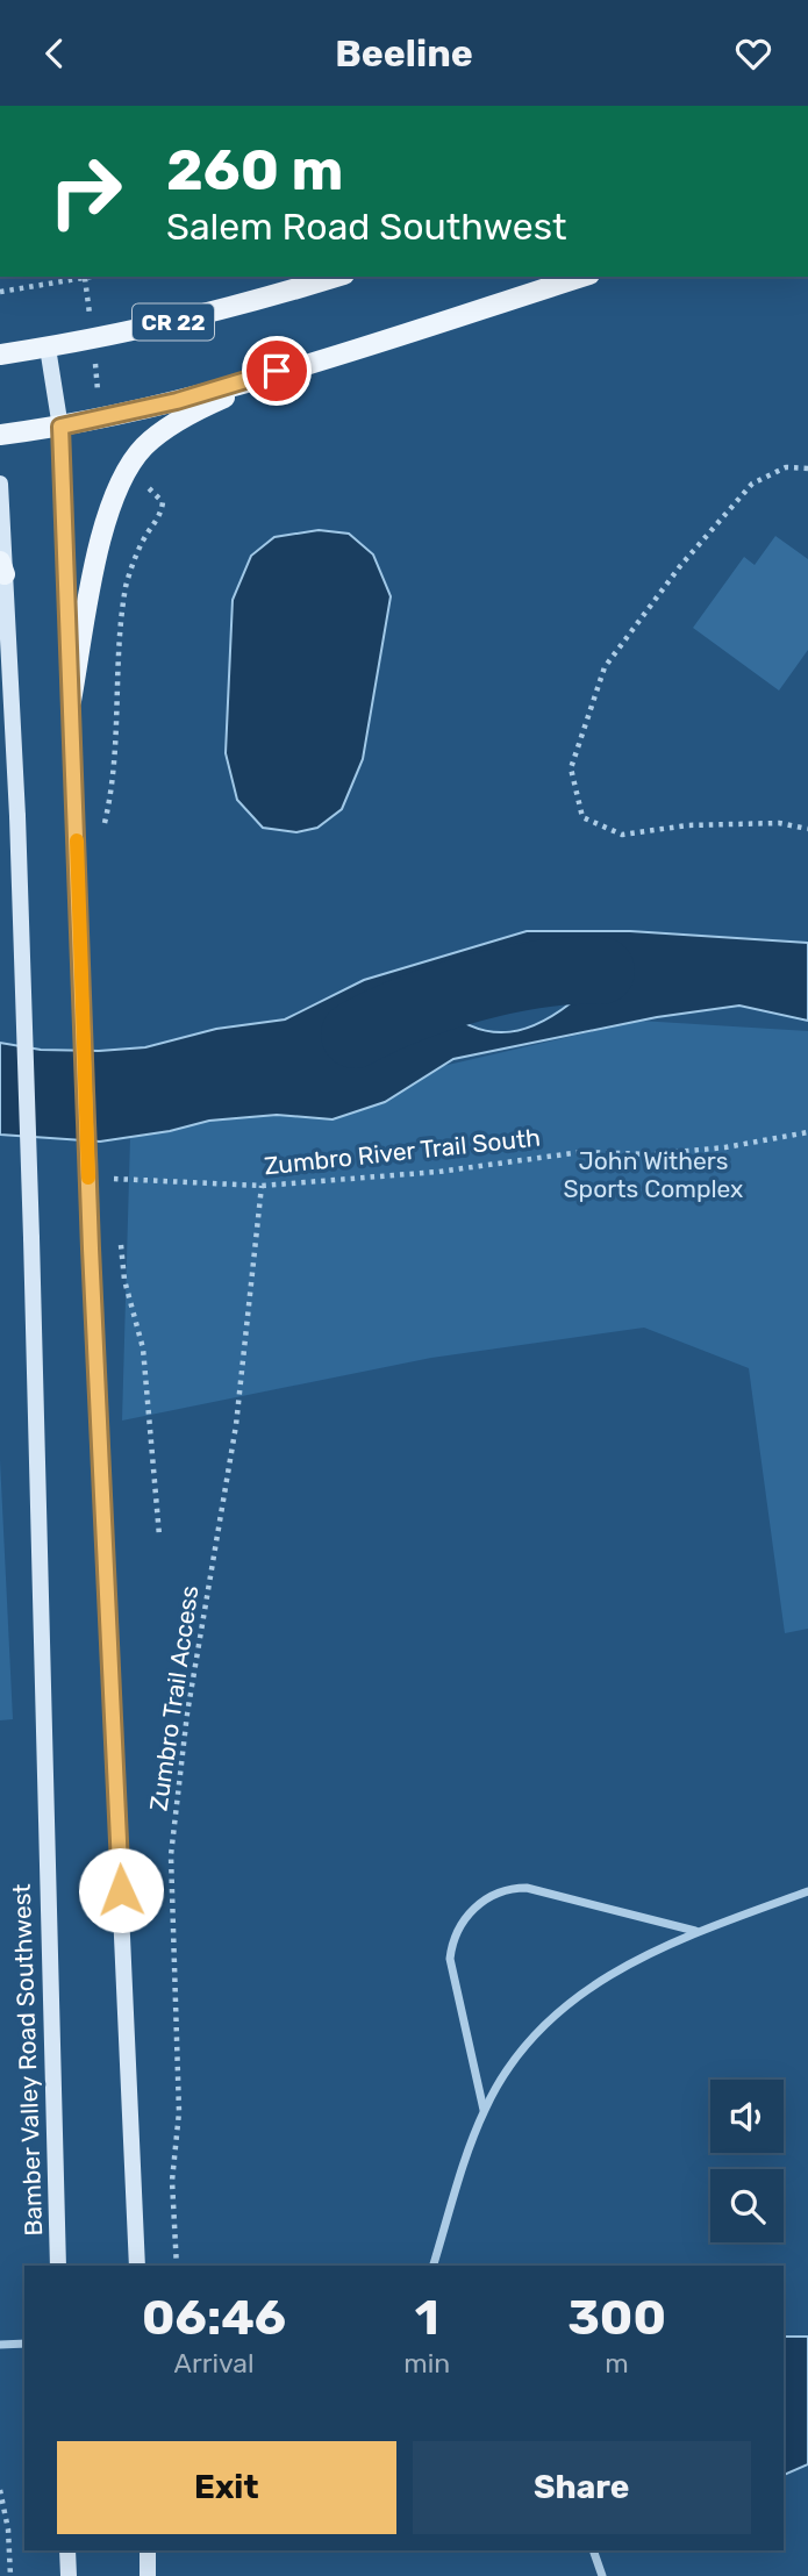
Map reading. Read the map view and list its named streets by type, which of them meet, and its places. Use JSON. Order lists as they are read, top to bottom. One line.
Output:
{"streets":{"main road":["CR 22","Bamber Valley Road Southwest"],"path":["Zumbro River Trail South","Zumbro Trail Access"]},"crossings":[["Zumbro River Trail South","Zumbro Trail Access"]],"parks":["John Withers Sports Complex"],"page":{"header":"Beeline","turn":["260 m","Salem Road Southwest"],"eta":["06:46","Arrival","1","min","300","m"],"buttons":["Exit","Share"]}}
